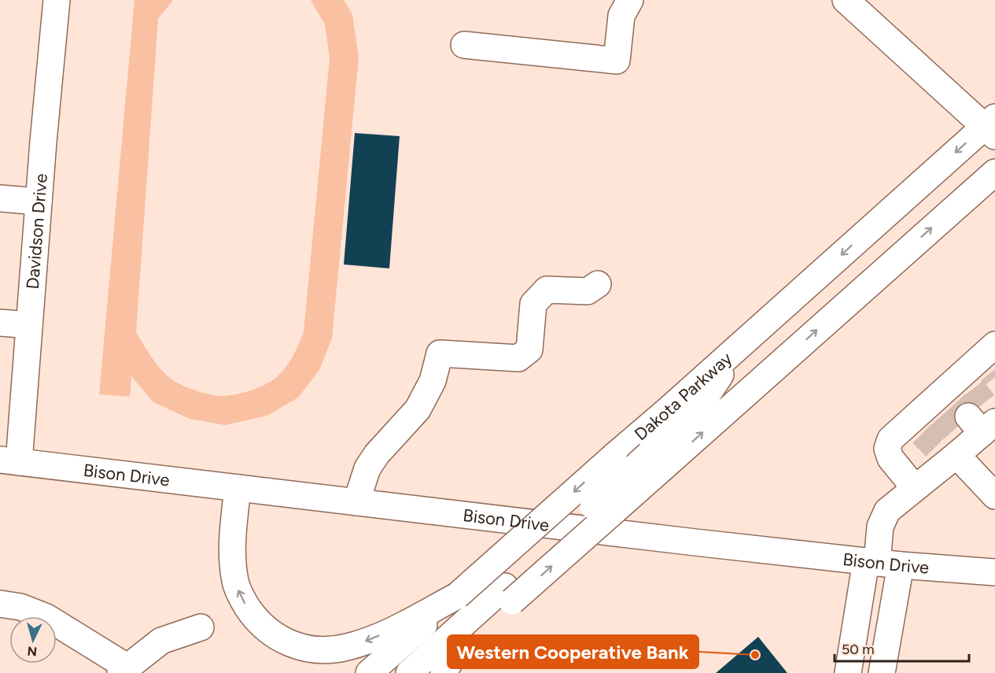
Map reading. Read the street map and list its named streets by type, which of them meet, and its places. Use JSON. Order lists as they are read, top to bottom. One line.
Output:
{"streets":{"main road":["Davidson Drive","Dakota Parkway","Bison Drive"]},"crossings":[["Davidson Drive","Bison Drive"]],"places":["Western Cooperative Bank"],"scale_bar":"50 m","north":"bottom"}
